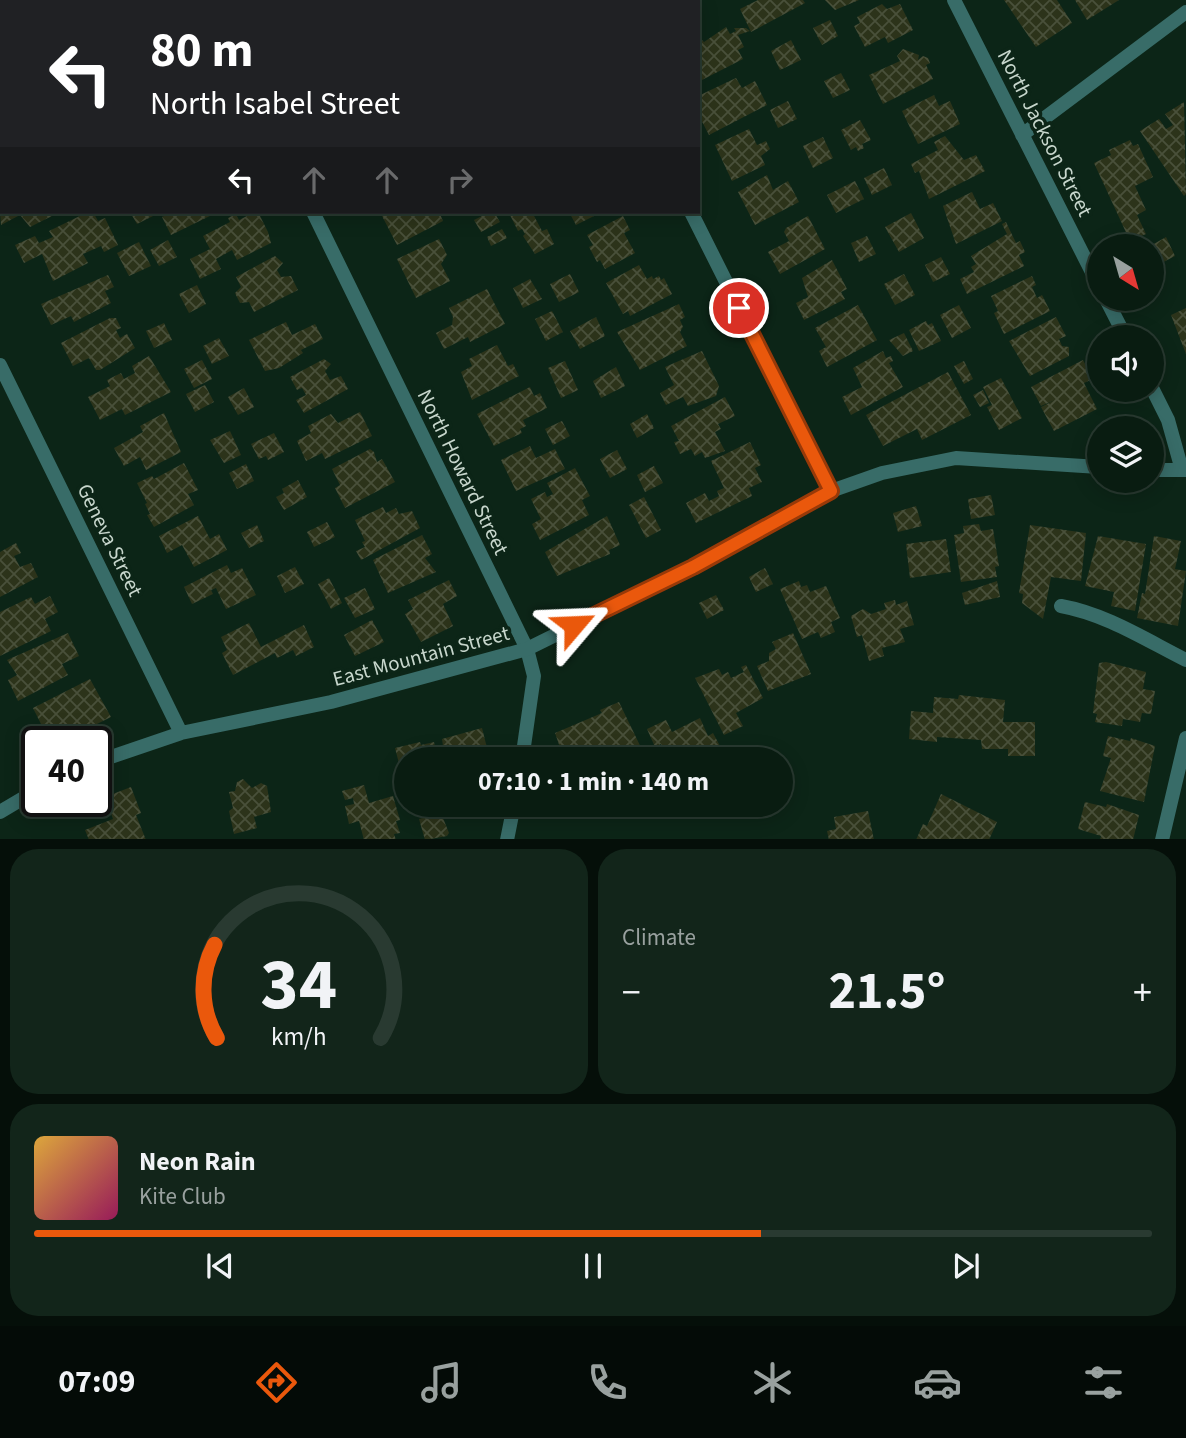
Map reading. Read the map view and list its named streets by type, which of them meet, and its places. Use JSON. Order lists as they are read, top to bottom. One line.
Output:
{"streets":{"street":["North Jackson Street","North Howard Street","Geneva Street","East Mountain Street"]},"crossings":[["North Howard Street","East Mountain Street"],["Geneva Street","East Mountain Street"]],"north":"bottom right","page":{"turn":["80 m","North Isabel Street"],"limit":"40","trip":"07:10 · 1 min · 140 m","tile":"Climate","heat":["−","21.5°","+"],"song":["Neon Rain","Kite Club"],"tabs":"07:09","gauge":["34","km/h"]}}
